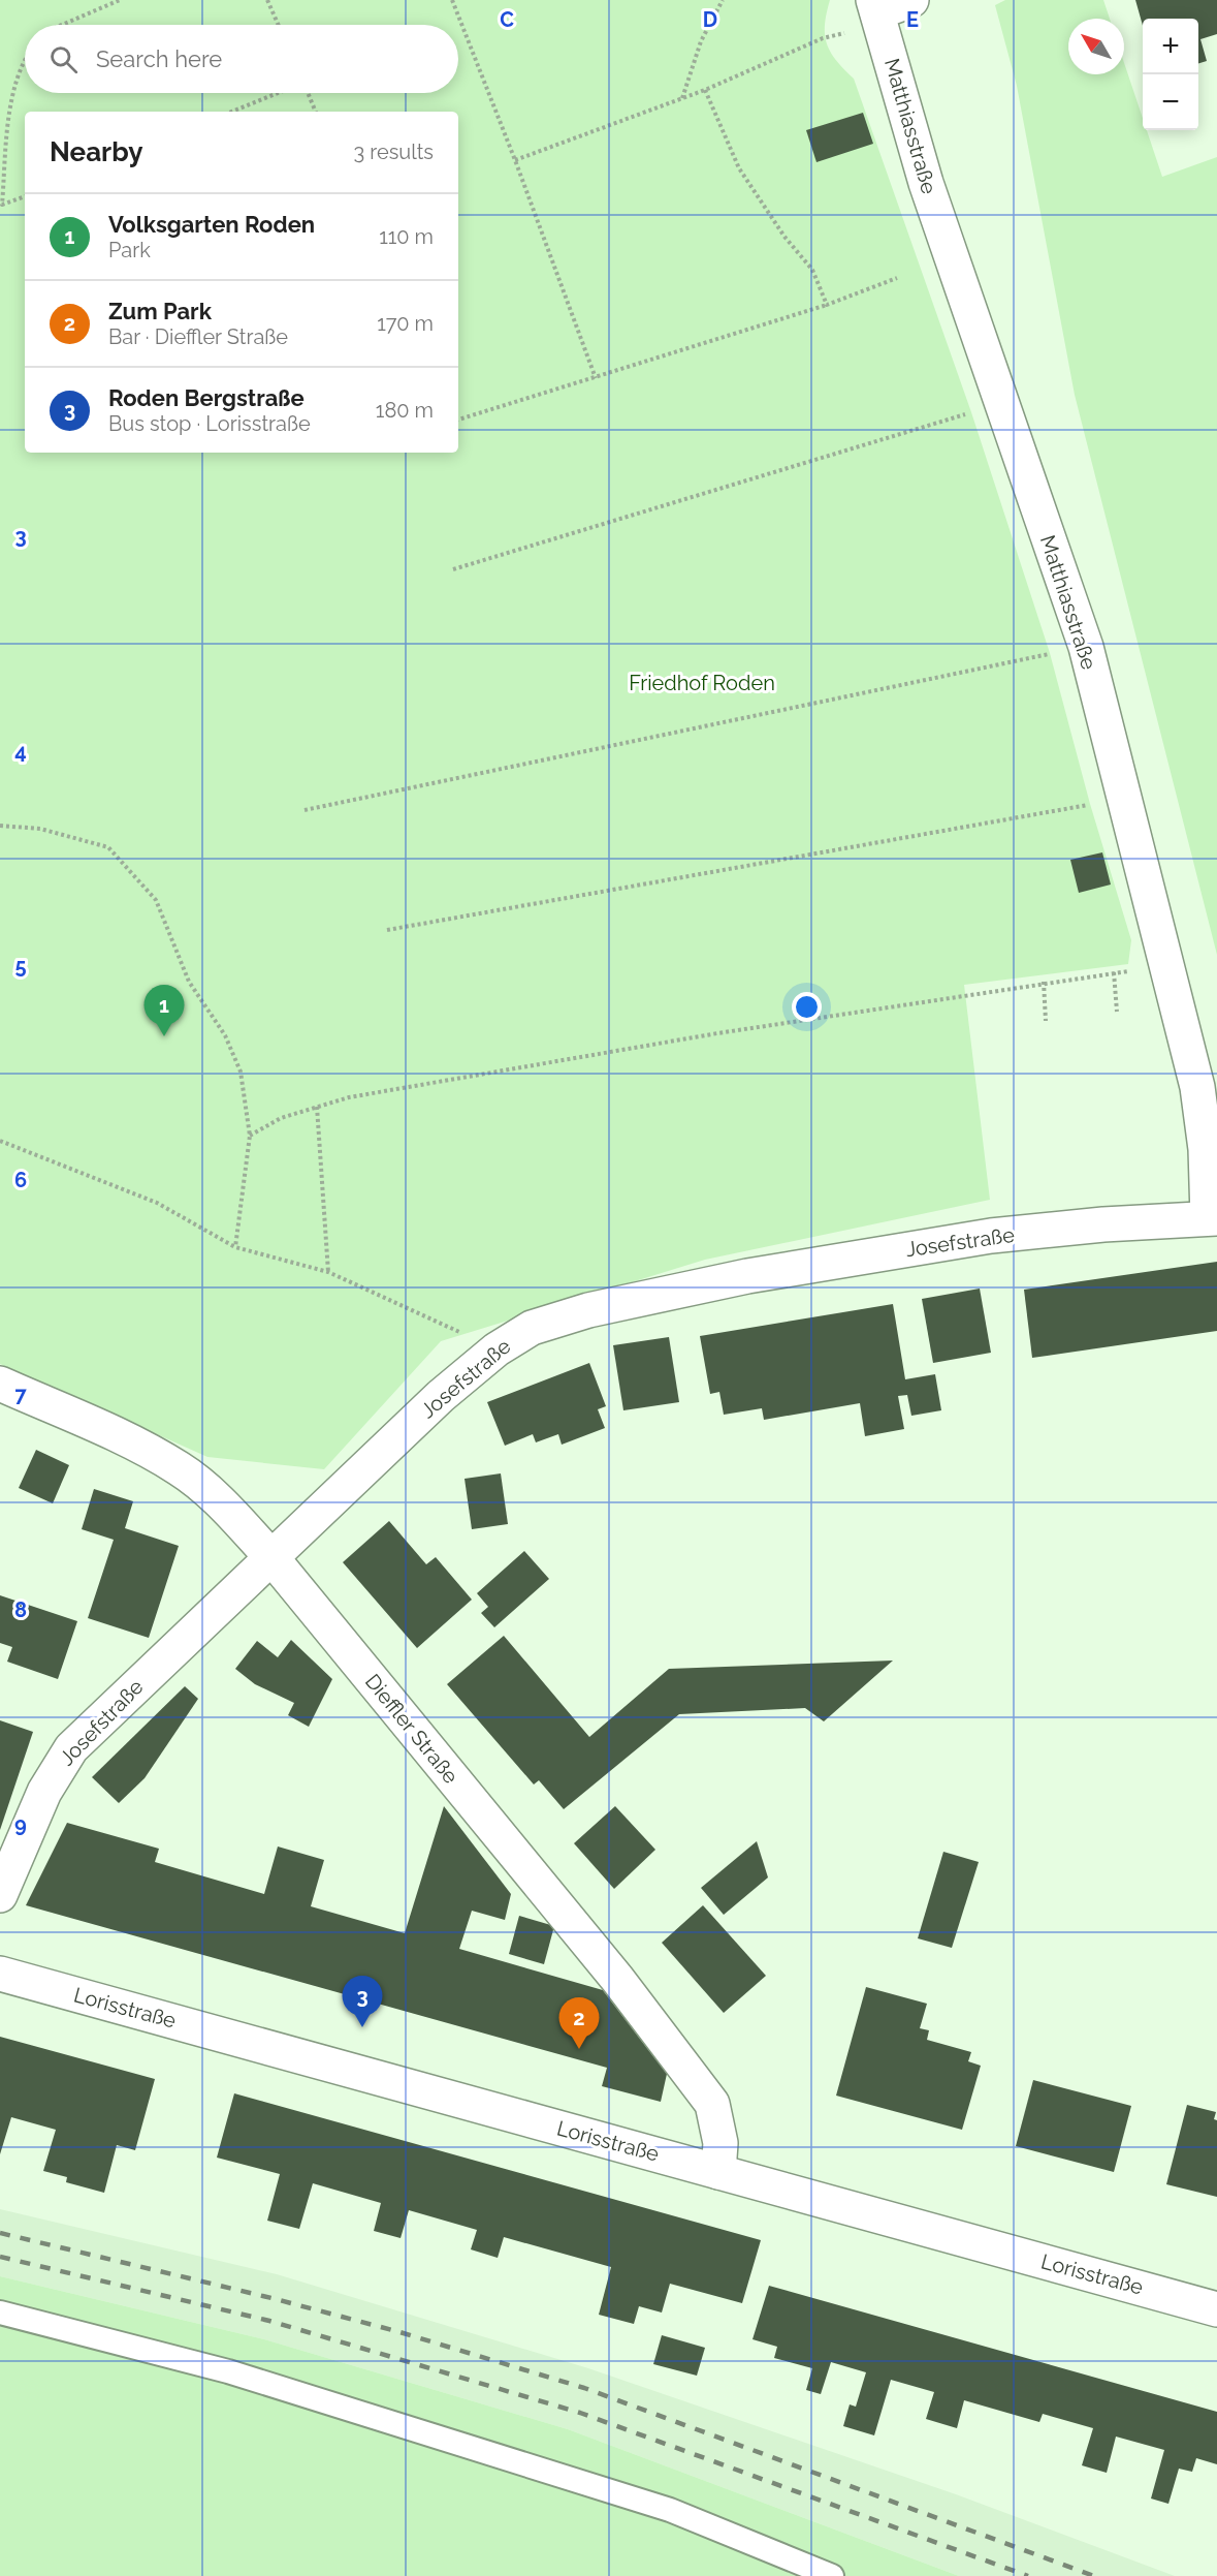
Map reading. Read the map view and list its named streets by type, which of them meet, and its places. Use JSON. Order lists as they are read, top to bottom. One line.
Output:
{"streets":{"street":["Matthiasstraße","Josefstraße","Dieffler Straße","Lorisstraße"]},"crossings":[["Matthiasstraße","Josefstraße"],["Josefstraße","Dieffler Straße"],["Dieffler Straße","Lorisstraße"]],"parks":["Friedhof Roden"],"north":"top left","page":{"map_buttons":["+","−"],"search":"Search here","heading":["Nearby","3 results"],"list":[{"mark":"1","name":"Volksgarten Roden","note":"Park","value":"110 m"},{"mark":"2","name":"Zum Park","note":"Bar · Dieffler Straße","value":"170 m"},{"mark":"3","name":"Roden Bergstraße","note":"Bus stop · Lorisstraße","value":"180 m"}],"pins":["1","3","2"]},"grid":{"columns":["C","D","E"],"rows":["3","4","5","6","7","8","9"]}}
